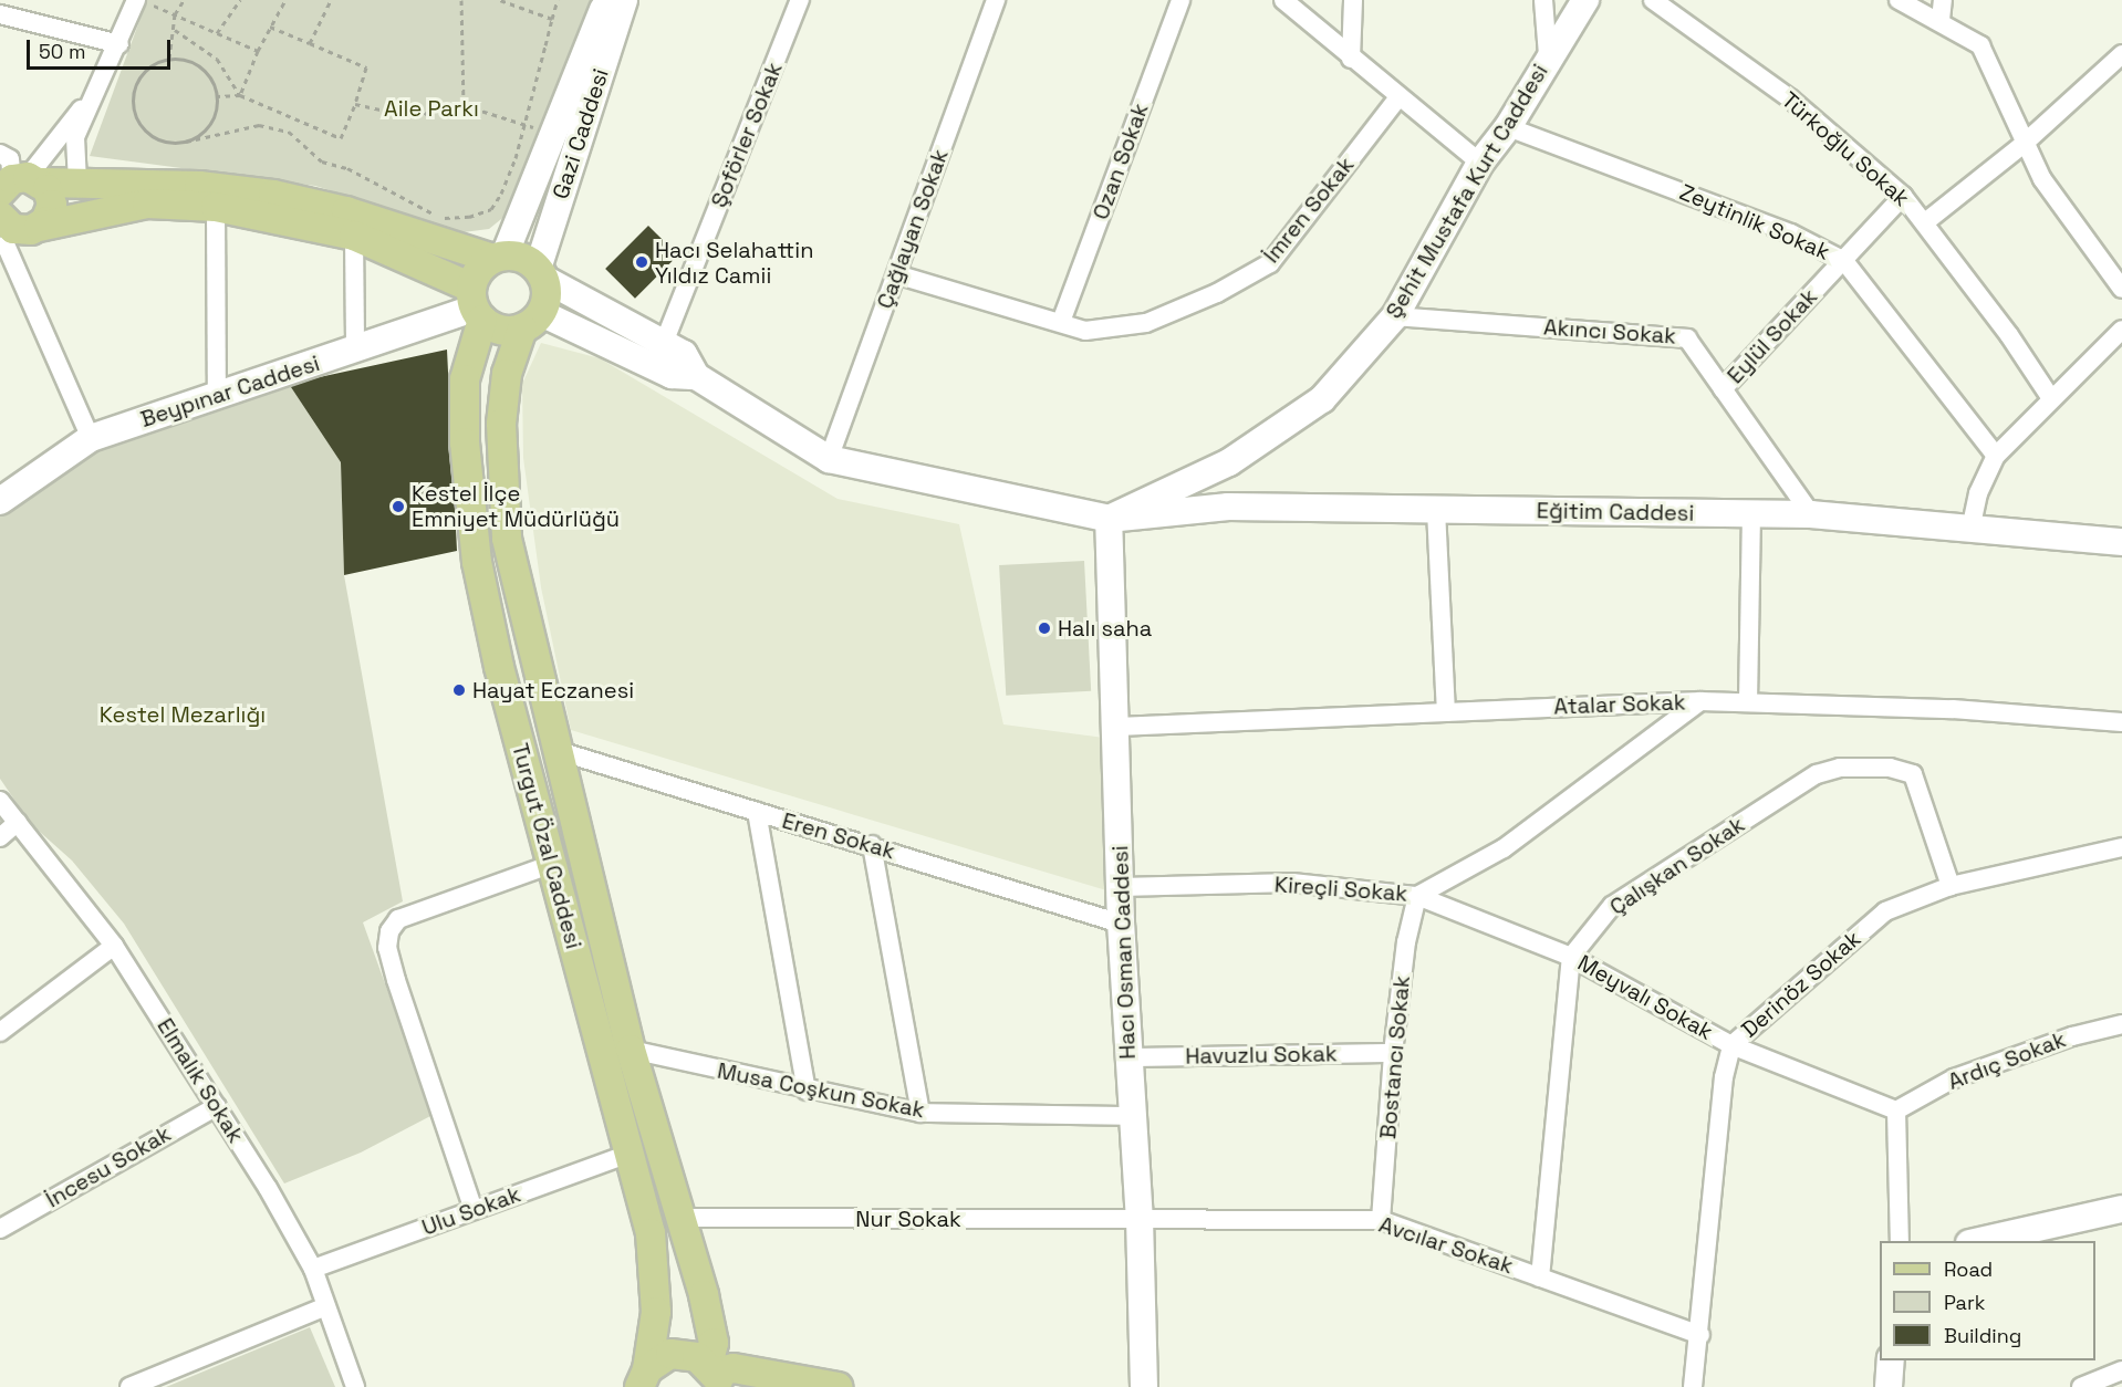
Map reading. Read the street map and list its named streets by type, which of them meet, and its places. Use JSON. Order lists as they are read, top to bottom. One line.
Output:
{"streets":{"main road":["Gazi Caddesi","Şehit Mustafa Kurt Caddesi","Beypınar Caddesi","Eğitim Caddesi","Turgut Özal Caddesi","Hacı Osman Caddesi"],"street":["Şoförler Sokak","Türkoğlu Sokak","Ozan Sokak","İmren Sokak","Zeytinlik Sokak","Çağlayan Sokak","Akıncı Sokak","Eylül Sokak","Atalar Sokak","Eren Sokak","Çalışkan Sokak","Kireçli Sokak","Derinöz Sokak","Meyvalı Sokak","Havuzlu Sokak","Bostancı Sokak","Ardıç Sokak","Elmalık Sokak","Musa Coşkun Sokak","İncesu Sokak","Ulu Sokak","Nur Sokak","Avcılar Sokak"]},"crossings":[["Gazi Caddesi","Beypınar Caddesi"],["Gazi Caddesi","Turgut Özal Caddesi"],["Türkoğlu Sokak","Eylül Sokak"],["Ozan Sokak","İmren Sokak"],["Şehit Mustafa Kurt Caddesi","Zeytinlik Sokak"],["Şehit Mustafa Kurt Caddesi","Akıncı Sokak"],["Şehit Mustafa Kurt Caddesi","Eğitim Caddesi"],["Şehit Mustafa Kurt Caddesi","Hacı Osman Caddesi"],["İmren Sokak","Çağlayan Sokak"],["Zeytinlik Sokak","Eylül Sokak"],["Akıncı Sokak","Eylül Sokak"],["Akıncı Sokak","Eğitim Caddesi"],["Beypınar Caddesi","Turgut Özal Caddesi"],["Eğitim Caddesi","Hacı Osman Caddesi"],["Atalar Sokak","Kireçli Sokak"],["Atalar Sokak","Hacı Osman Caddesi"],["Eren Sokak","Turgut Özal Caddesi"],["Eren Sokak","Hacı Osman Caddesi"],["Turgut Özal Caddesi","Musa Coşkun Sokak"],["Turgut Özal Caddesi","Ulu Sokak"],["Turgut Özal Caddesi","Nur Sokak"],["Çalışkan Sokak","Derinöz Sokak"],["Çalışkan Sokak","Meyvalı Sokak"],["Kireçli Sokak","Hacı Osman Caddesi"],["Kireçli Sokak","Meyvalı Sokak"],["Kireçli Sokak","Bostancı Sokak"],["Hacı Osman Caddesi","Havuzlu Sokak"],["Hacı Osman Caddesi","Musa Coşkun Sokak"],["Hacı Osman Caddesi","Nur Sokak"],["Hacı Osman Caddesi","Avcılar Sokak"],["Derinöz Sokak","Meyvalı Sokak"],["Derinöz Sokak","Avcılar Sokak"],["Meyvalı Sokak","Bostancı Sokak"],["Meyvalı Sokak","Ardıç Sokak"],["Havuzlu Sokak","Bostancı Sokak"],["Bostancı Sokak","Avcılar Sokak"],["Elmalık Sokak","İncesu Sokak"],["Elmalık Sokak","Ulu Sokak"],["Nur Sokak","Avcılar Sokak"]],"parks":["Aile Parkı","Kestel Mezarlığı"],"places":["Hacı Selahattin Yıldız Camii","Kestel İlçe Emniyet Müdürlüğü","Halı saha","Hayat Eczanesi"],"legend":["Road","Park","Building"],"scale_bar":"50 m"}
